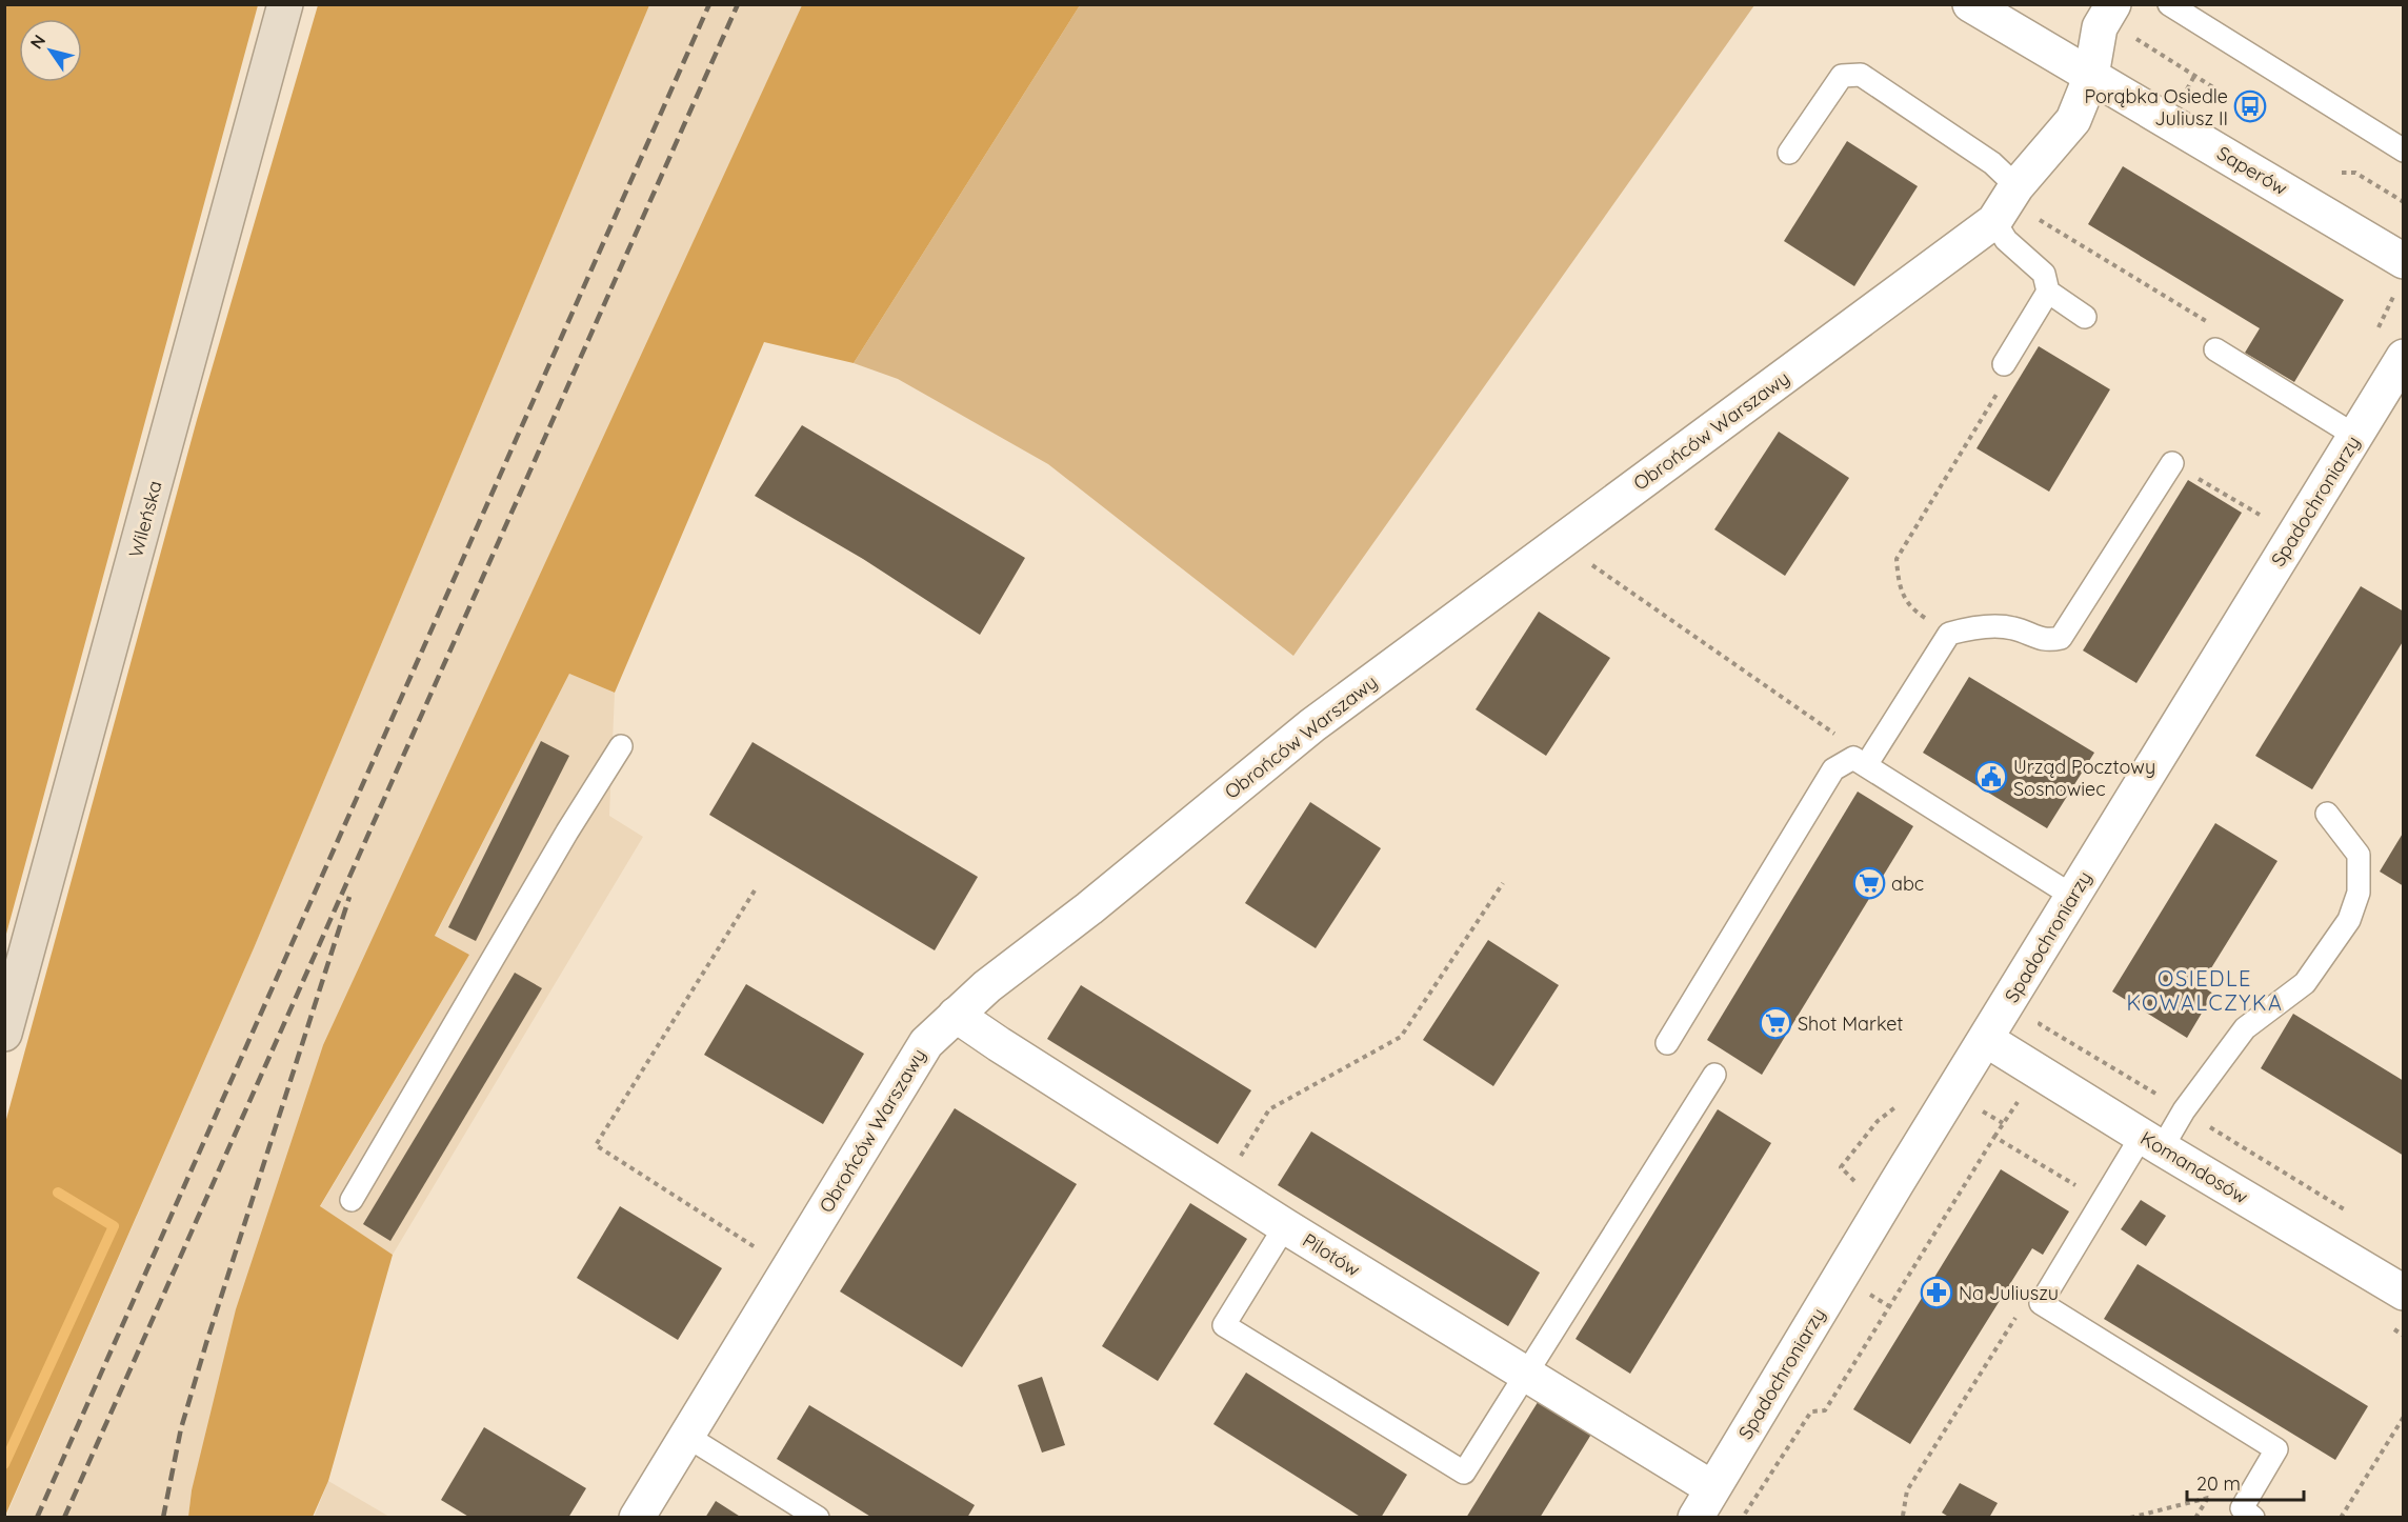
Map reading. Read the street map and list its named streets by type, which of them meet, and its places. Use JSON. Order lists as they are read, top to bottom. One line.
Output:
{"streets":{"street":["Saperów","Obrońców Warszawy","Spadochroniarzy","Wileńska","Komandosów","Pilotów"]},"crossings":[["Saperów","Obrońców Warszawy"],["Obrońców Warszawy","Pilotów"],["Spadochroniarzy","Komandosów"],["Spadochroniarzy","Pilotów"]],"districts":["OSIEDLE KOWALCZYKA"],"places":{"bus stop":["Porąbka Osiedle Juliusz II"],"public building":["Urząd Pocztowy Sosnowiec"],"supermarket":["abc","Shot Market"],"pharmacy":["Na Juliuszu"]},"scale_bar":"20 m","north":"top left"}
